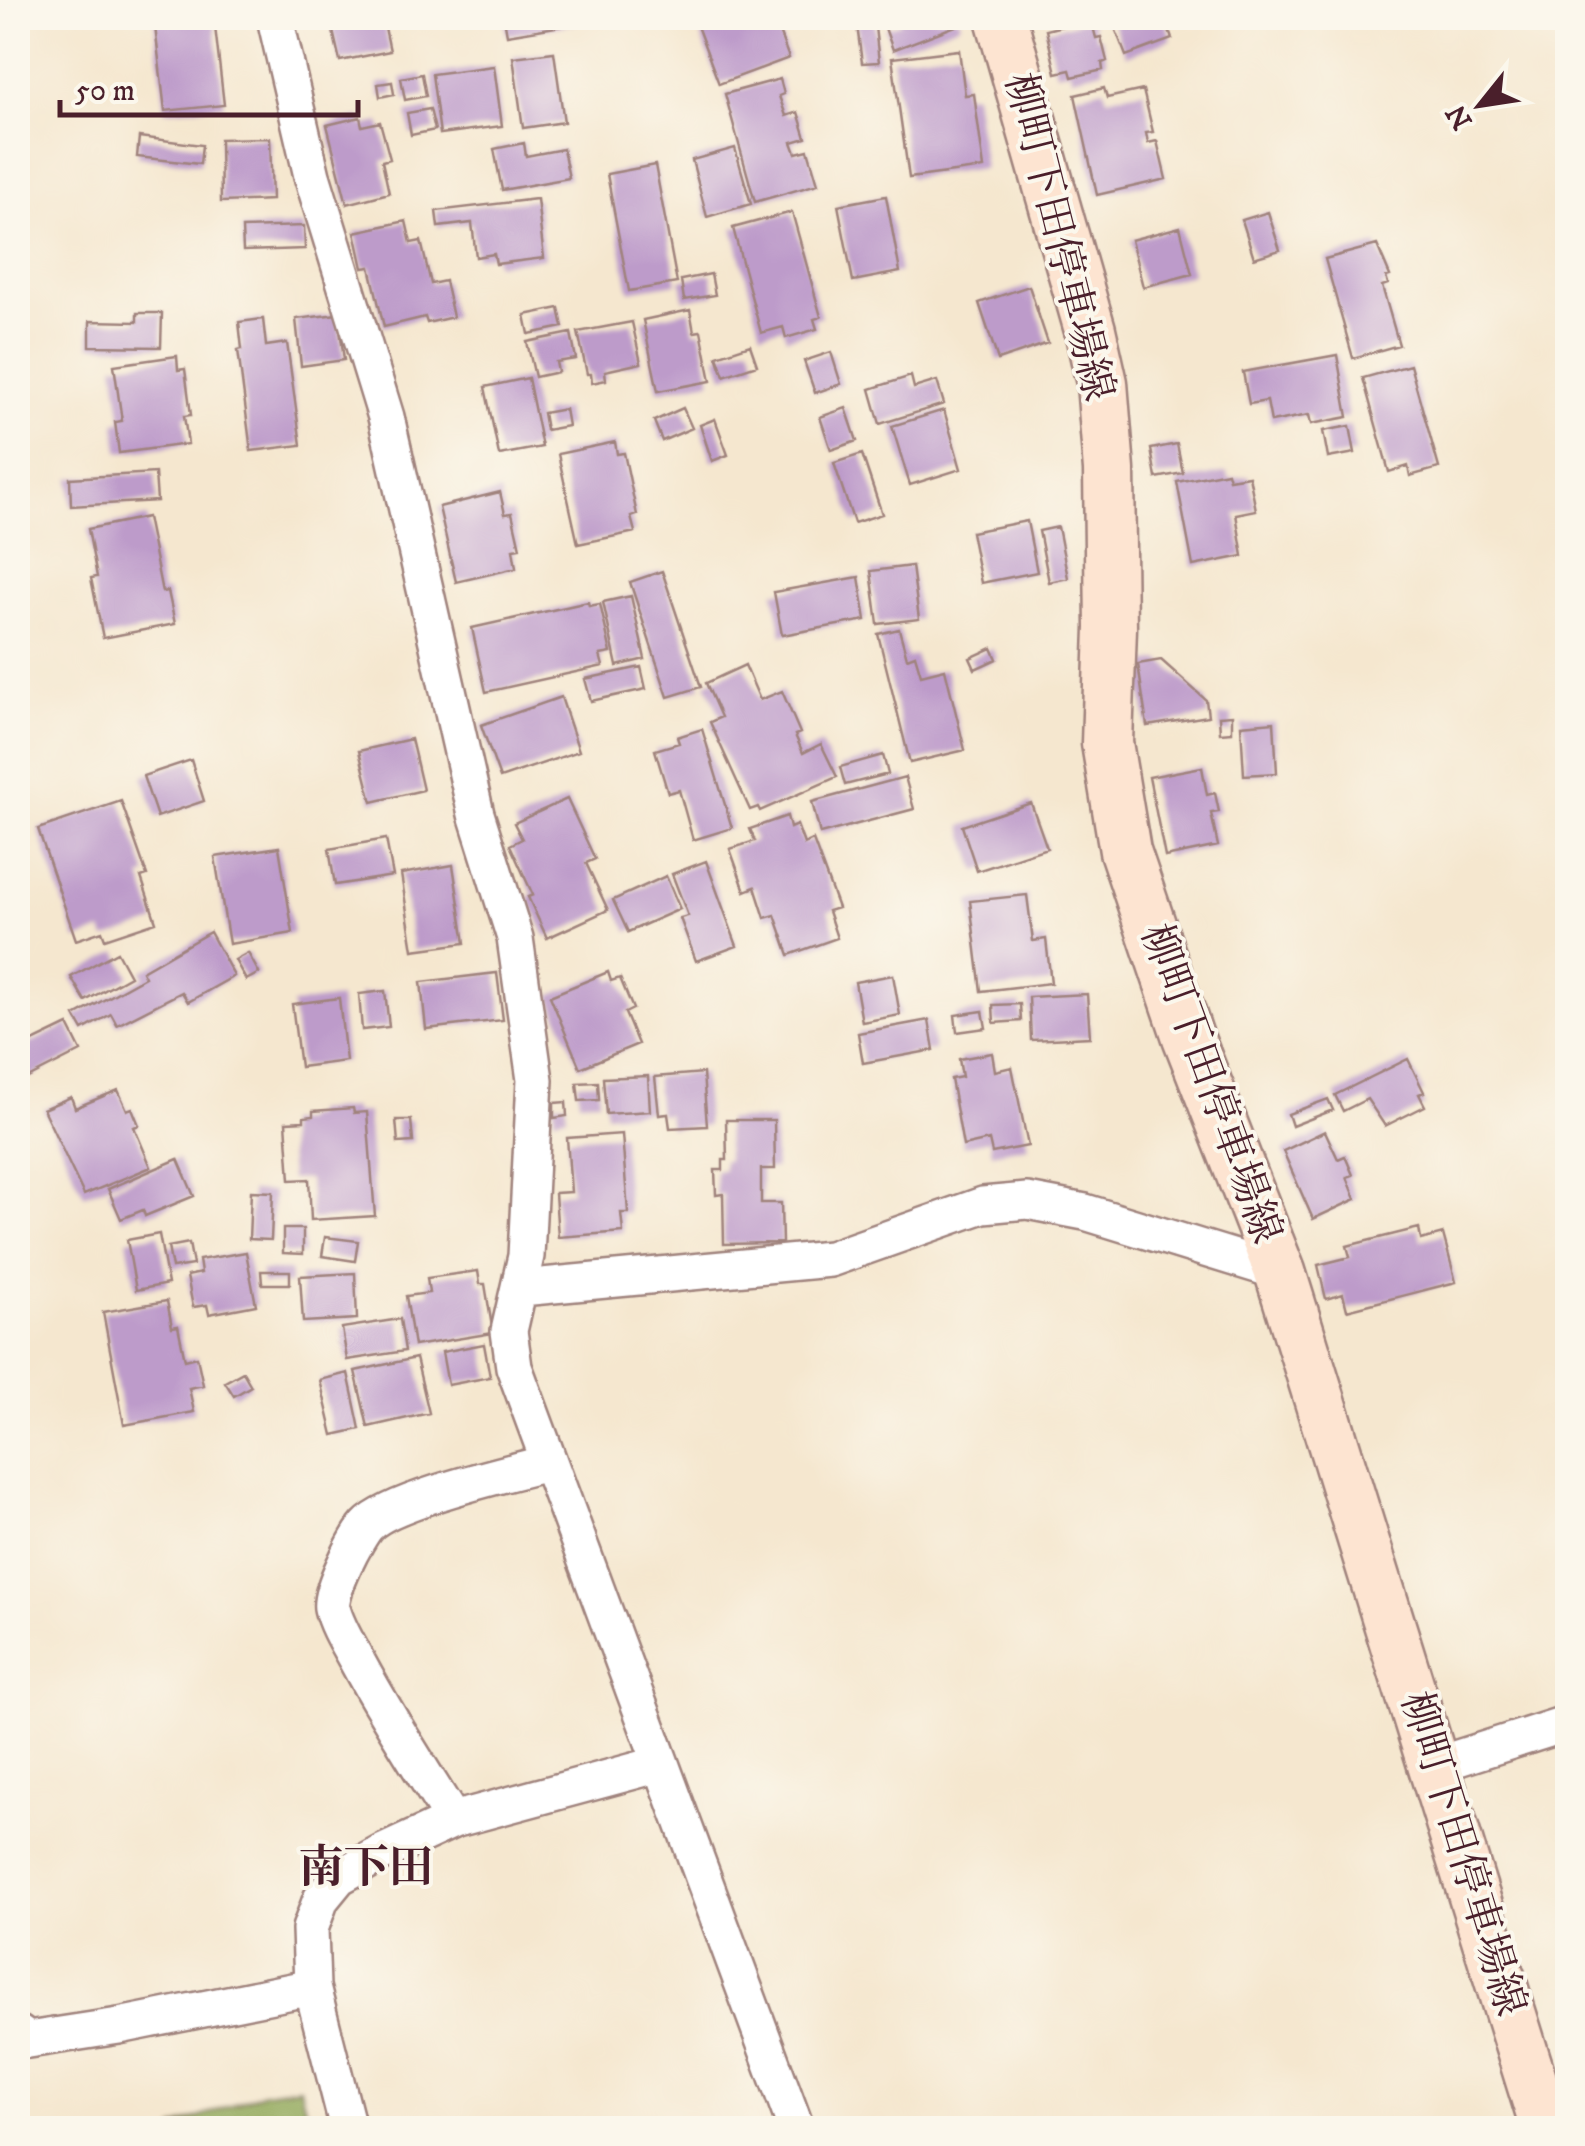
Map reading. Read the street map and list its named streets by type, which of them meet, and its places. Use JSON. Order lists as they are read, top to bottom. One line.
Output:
{"streets":{"main road":["柳町下田停車場線"]},"districts":["南下田"],"scale_bar":"50 m","north":"bottom left"}
